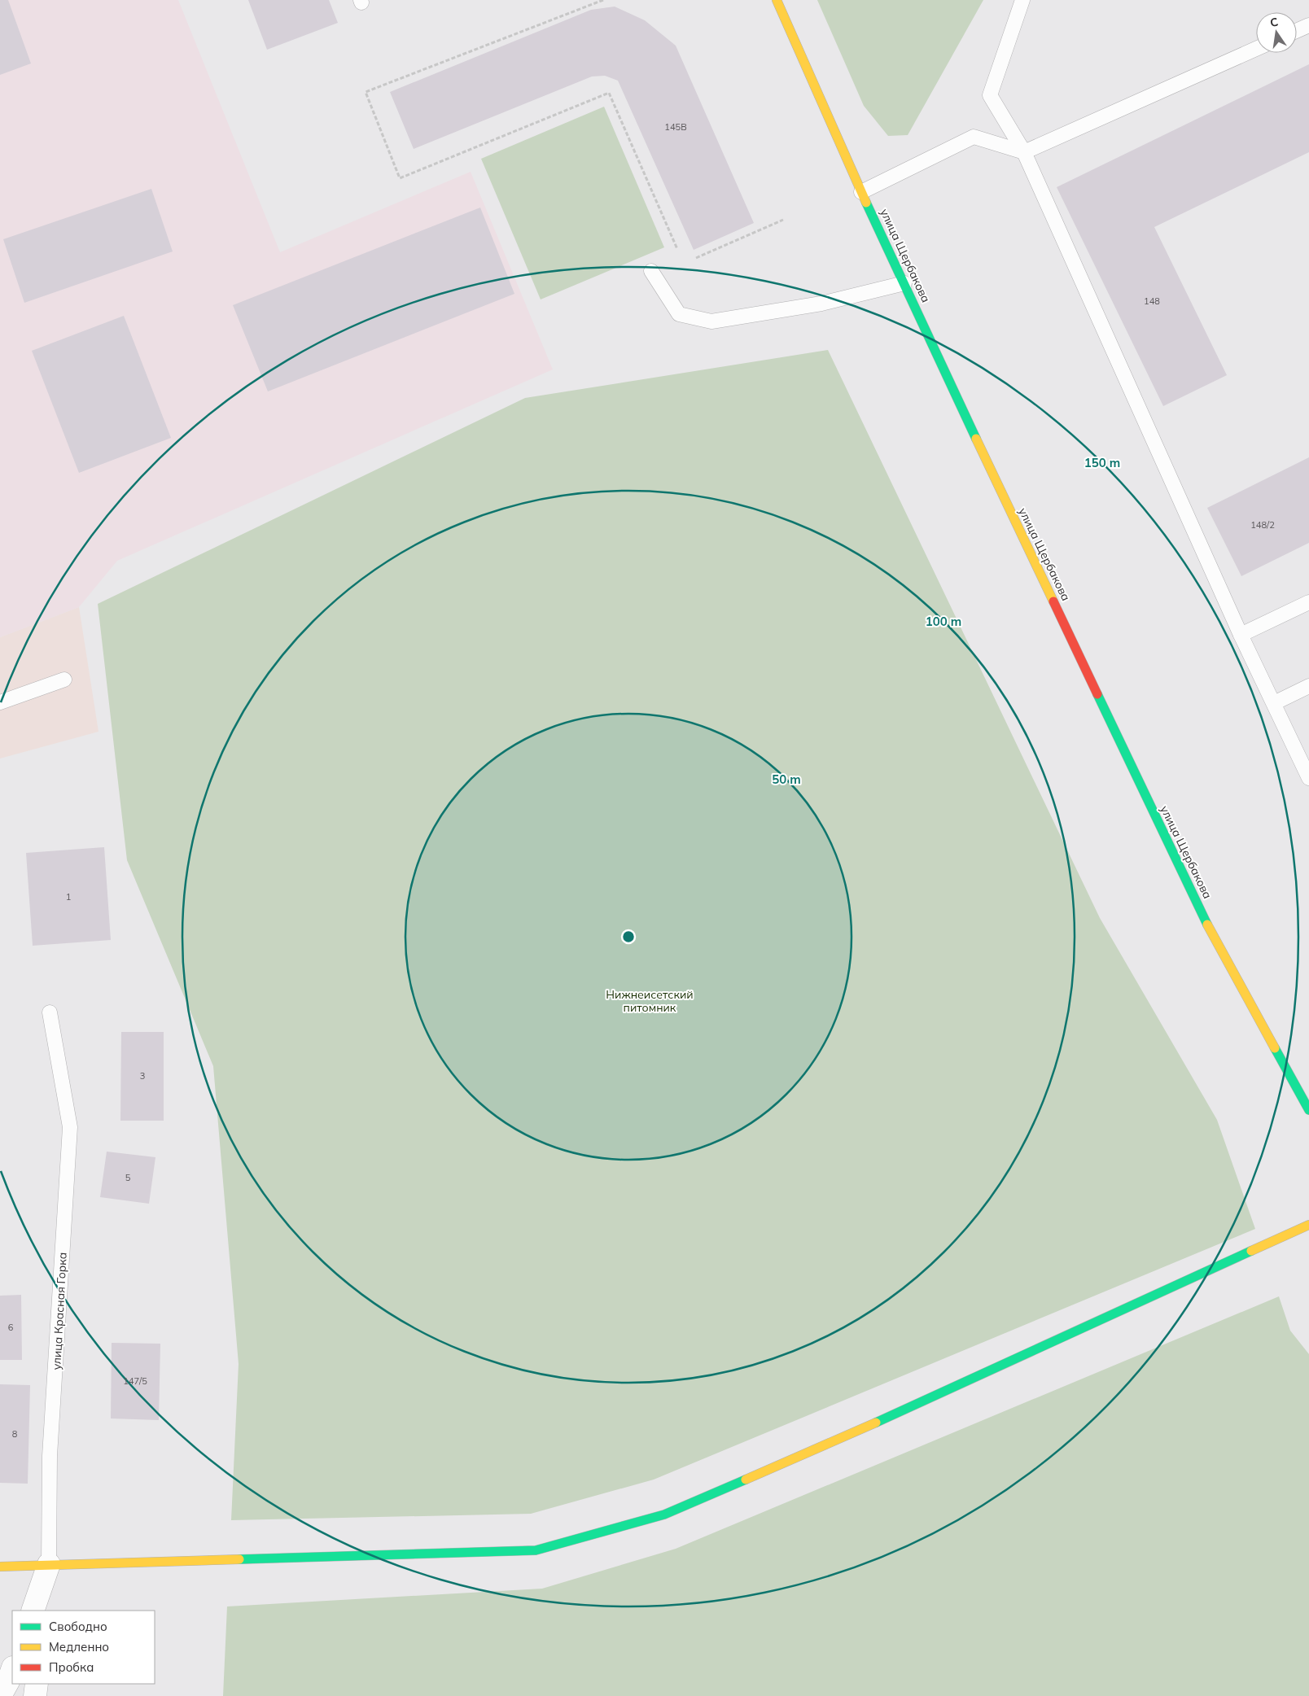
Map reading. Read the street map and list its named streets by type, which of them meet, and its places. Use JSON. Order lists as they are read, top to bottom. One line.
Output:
{"streets":{"street":["улица Щербакова","улица Красная Горка"]},"parks":["Нижнеисетский питомник"],"house_numbers":["145В","148","148/2","1","3","5","6","147/5","8"],"legend":["Свободно","Медленно","Пробка"],"north":"top","rings":["150 m","100 m","50 m"]}
